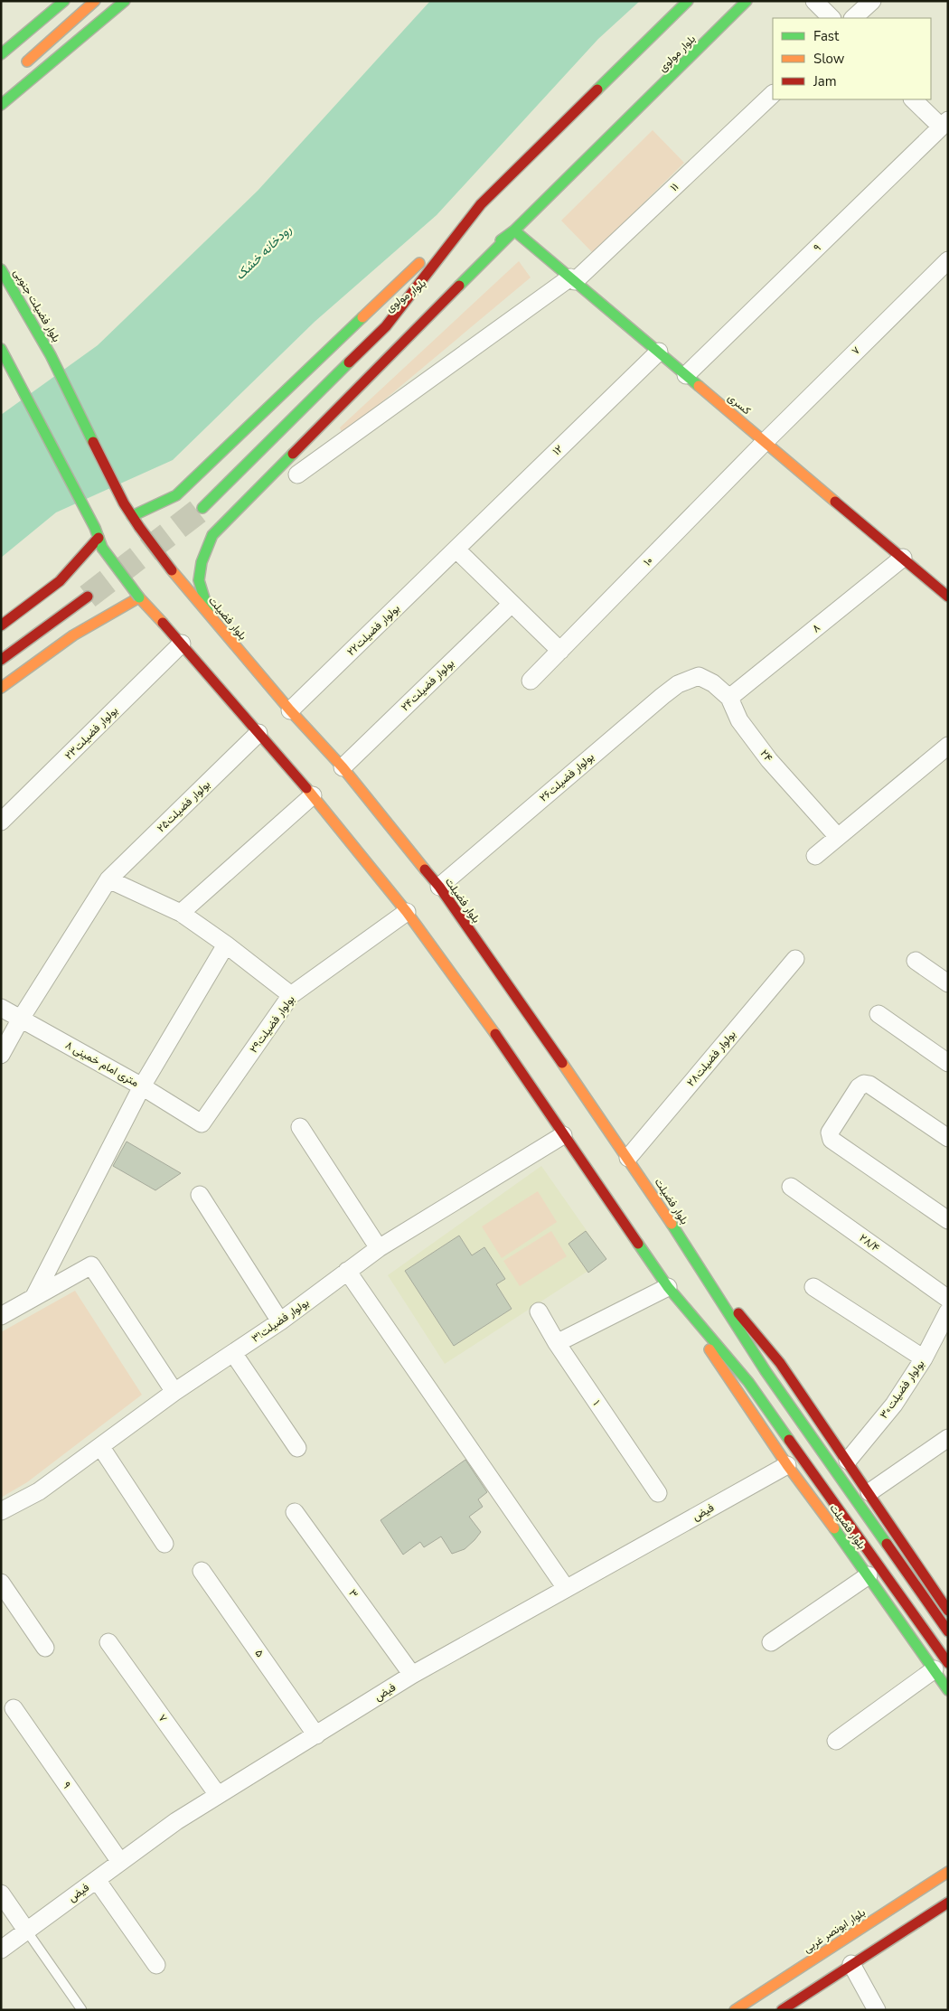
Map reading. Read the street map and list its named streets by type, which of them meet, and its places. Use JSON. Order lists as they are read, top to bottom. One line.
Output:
{"streets":{"main road":["بلوار مولوی","بلوار فضیلت جنوبی","کسری","بلوار فضیلت","بلوار ابونصر غربی"],"street":["۱۱","۹","۷","۱۲","۱۰","۸","بولوار فضیلت۲۲","بولوار فضیلت۲۴","بولوار فضیلت۲۳","۲۴","بولوار فضیلت۲۶","بولوار فضیلت۲۵","بولوار فضیلت۲۹","بولوار فضیلت۲۸","۸ متری امام خمینی","۲۸/۴","بولوار فضیلت۳۱","بولوار فضیلت۳۰","۱","فیض","۳","۵"]},"crossings":[["بلوار مولوی","کسری"],["۱۱","کسری"],["۹","کسری"],["۹","فیض"],["بلوار فضیلت جنوبی","بلوار فضیلت"],["۷","کسری"],["۷","۱۰"],["۷","فیض"],["کسری","۱۲"],["کسری","۱۰"],["کسری","۸"],["۱۲","بولوار فضیلت۲۲"],["بلوار فضیلت","بولوار فضیلت۲۲"],["بلوار فضیلت","بولوار فضیلت۲۴"],["بلوار فضیلت","بولوار فضیلت۲۳"],["بلوار فضیلت","بولوار فضیلت۲۶"],["بلوار فضیلت","بولوار فضیلت۲۵"],["بلوار فضیلت","بولوار فضیلت۲۹"],["بلوار فضیلت","بولوار فضیلت۲۸"],["بلوار فضیلت","بولوار فضیلت۳۱"],["بلوار فضیلت","بولوار فضیلت۳۰"],["بلوار فضیلت","فیض"],["۸","۲۴"],["۲۴","بولوار فضیلت۲۶"],["بولوار فضیلت۲۵","۸ متری امام خمینی"],["بولوار فضیلت۲۹","۸ متری امام خمینی"],["فیض","۳"],["فیض","۵"]],"water":["رودخانه خشک"],"legend":["Fast","Slow","Jam"]}
